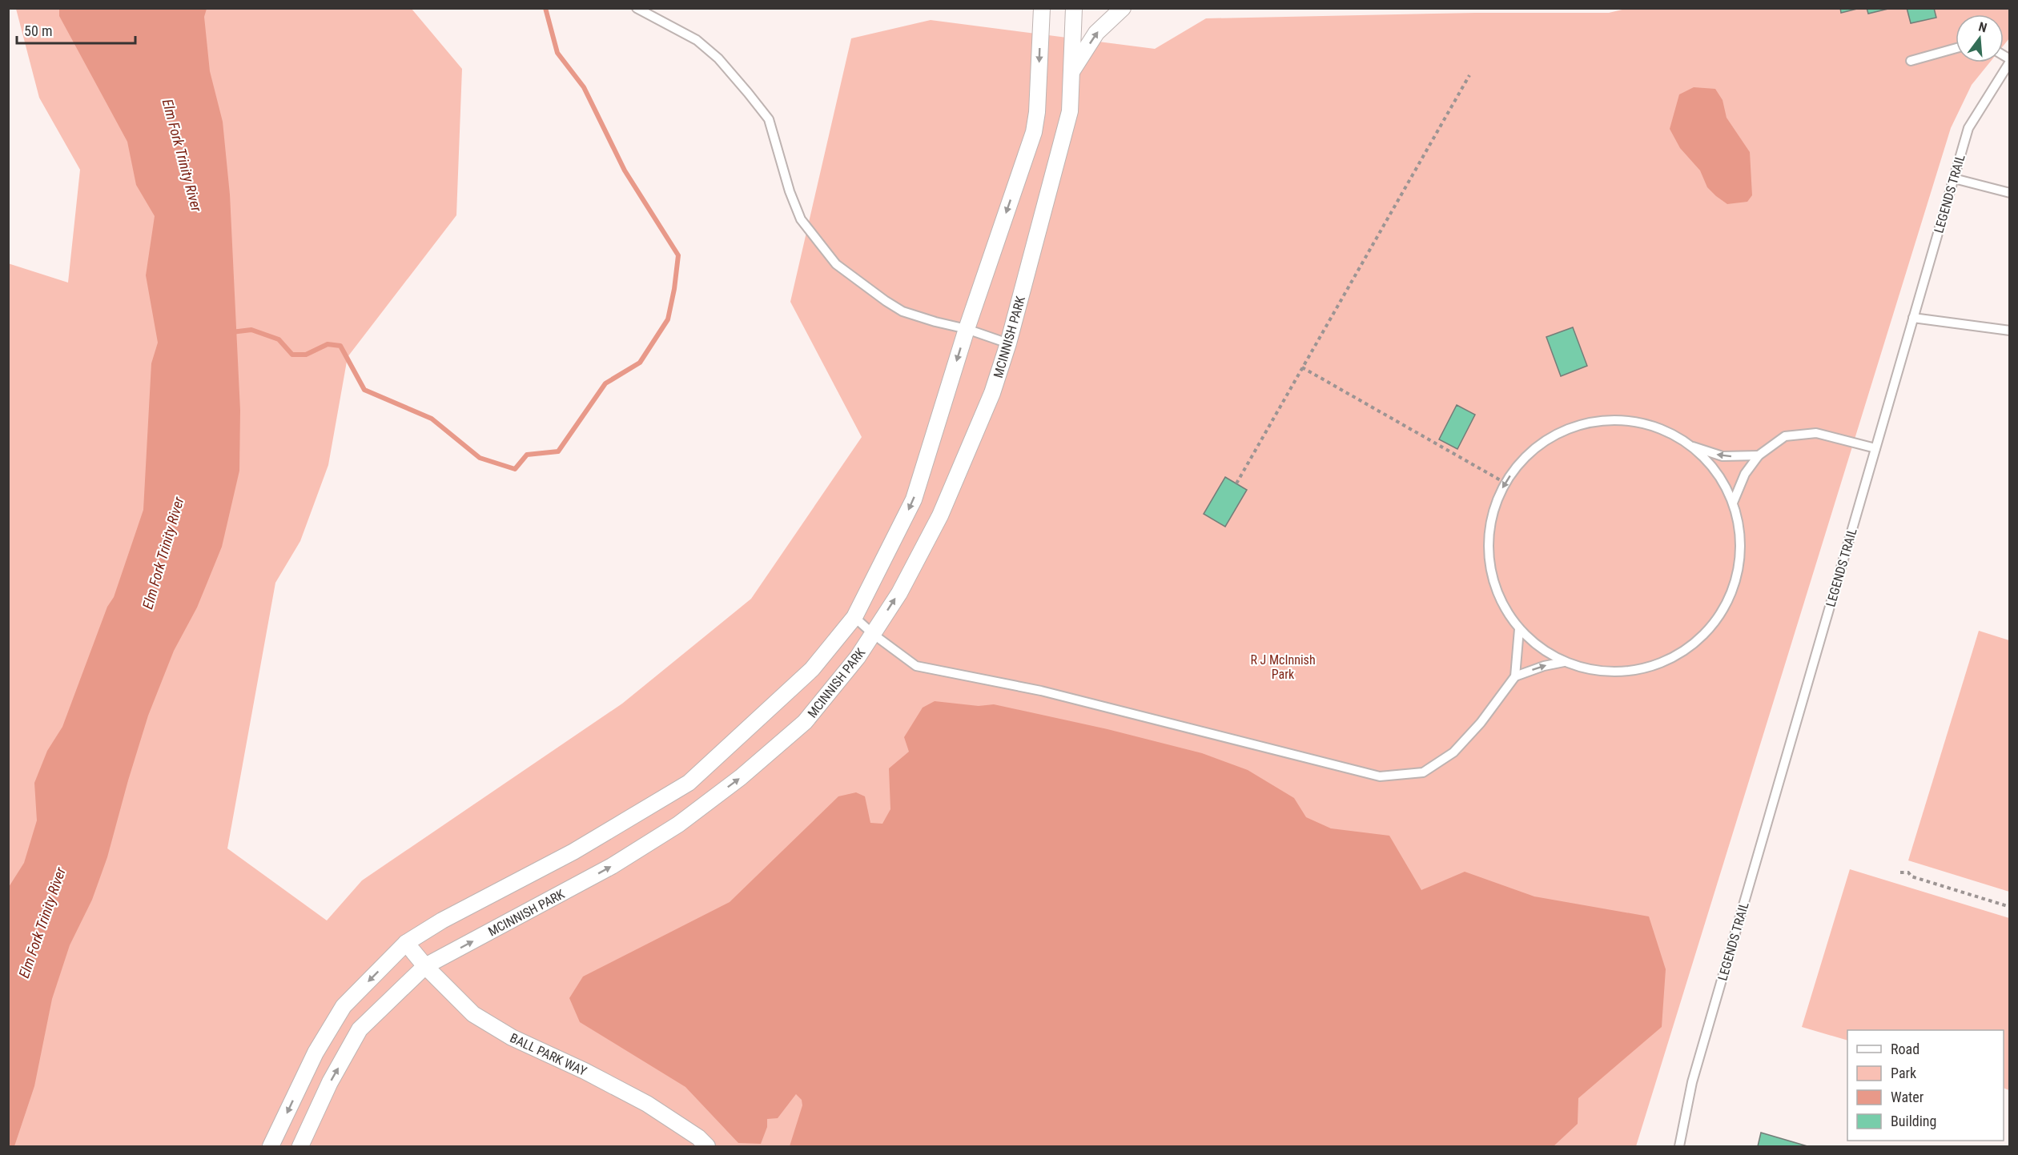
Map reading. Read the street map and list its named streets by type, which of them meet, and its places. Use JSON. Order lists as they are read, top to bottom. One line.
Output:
{"streets":{"street":["MCINNISH PARK","BALL PARK WAY"],"lane":["LEGENDS TRAIL"]},"crossings":[["MCINNISH PARK","BALL PARK WAY"]],"water":["Elm Fork Trinity River"],"parks":["R J McInnish Park"],"legend":["Road","Park","Water","Building"],"scale_bar":"50 m","north":"top"}
